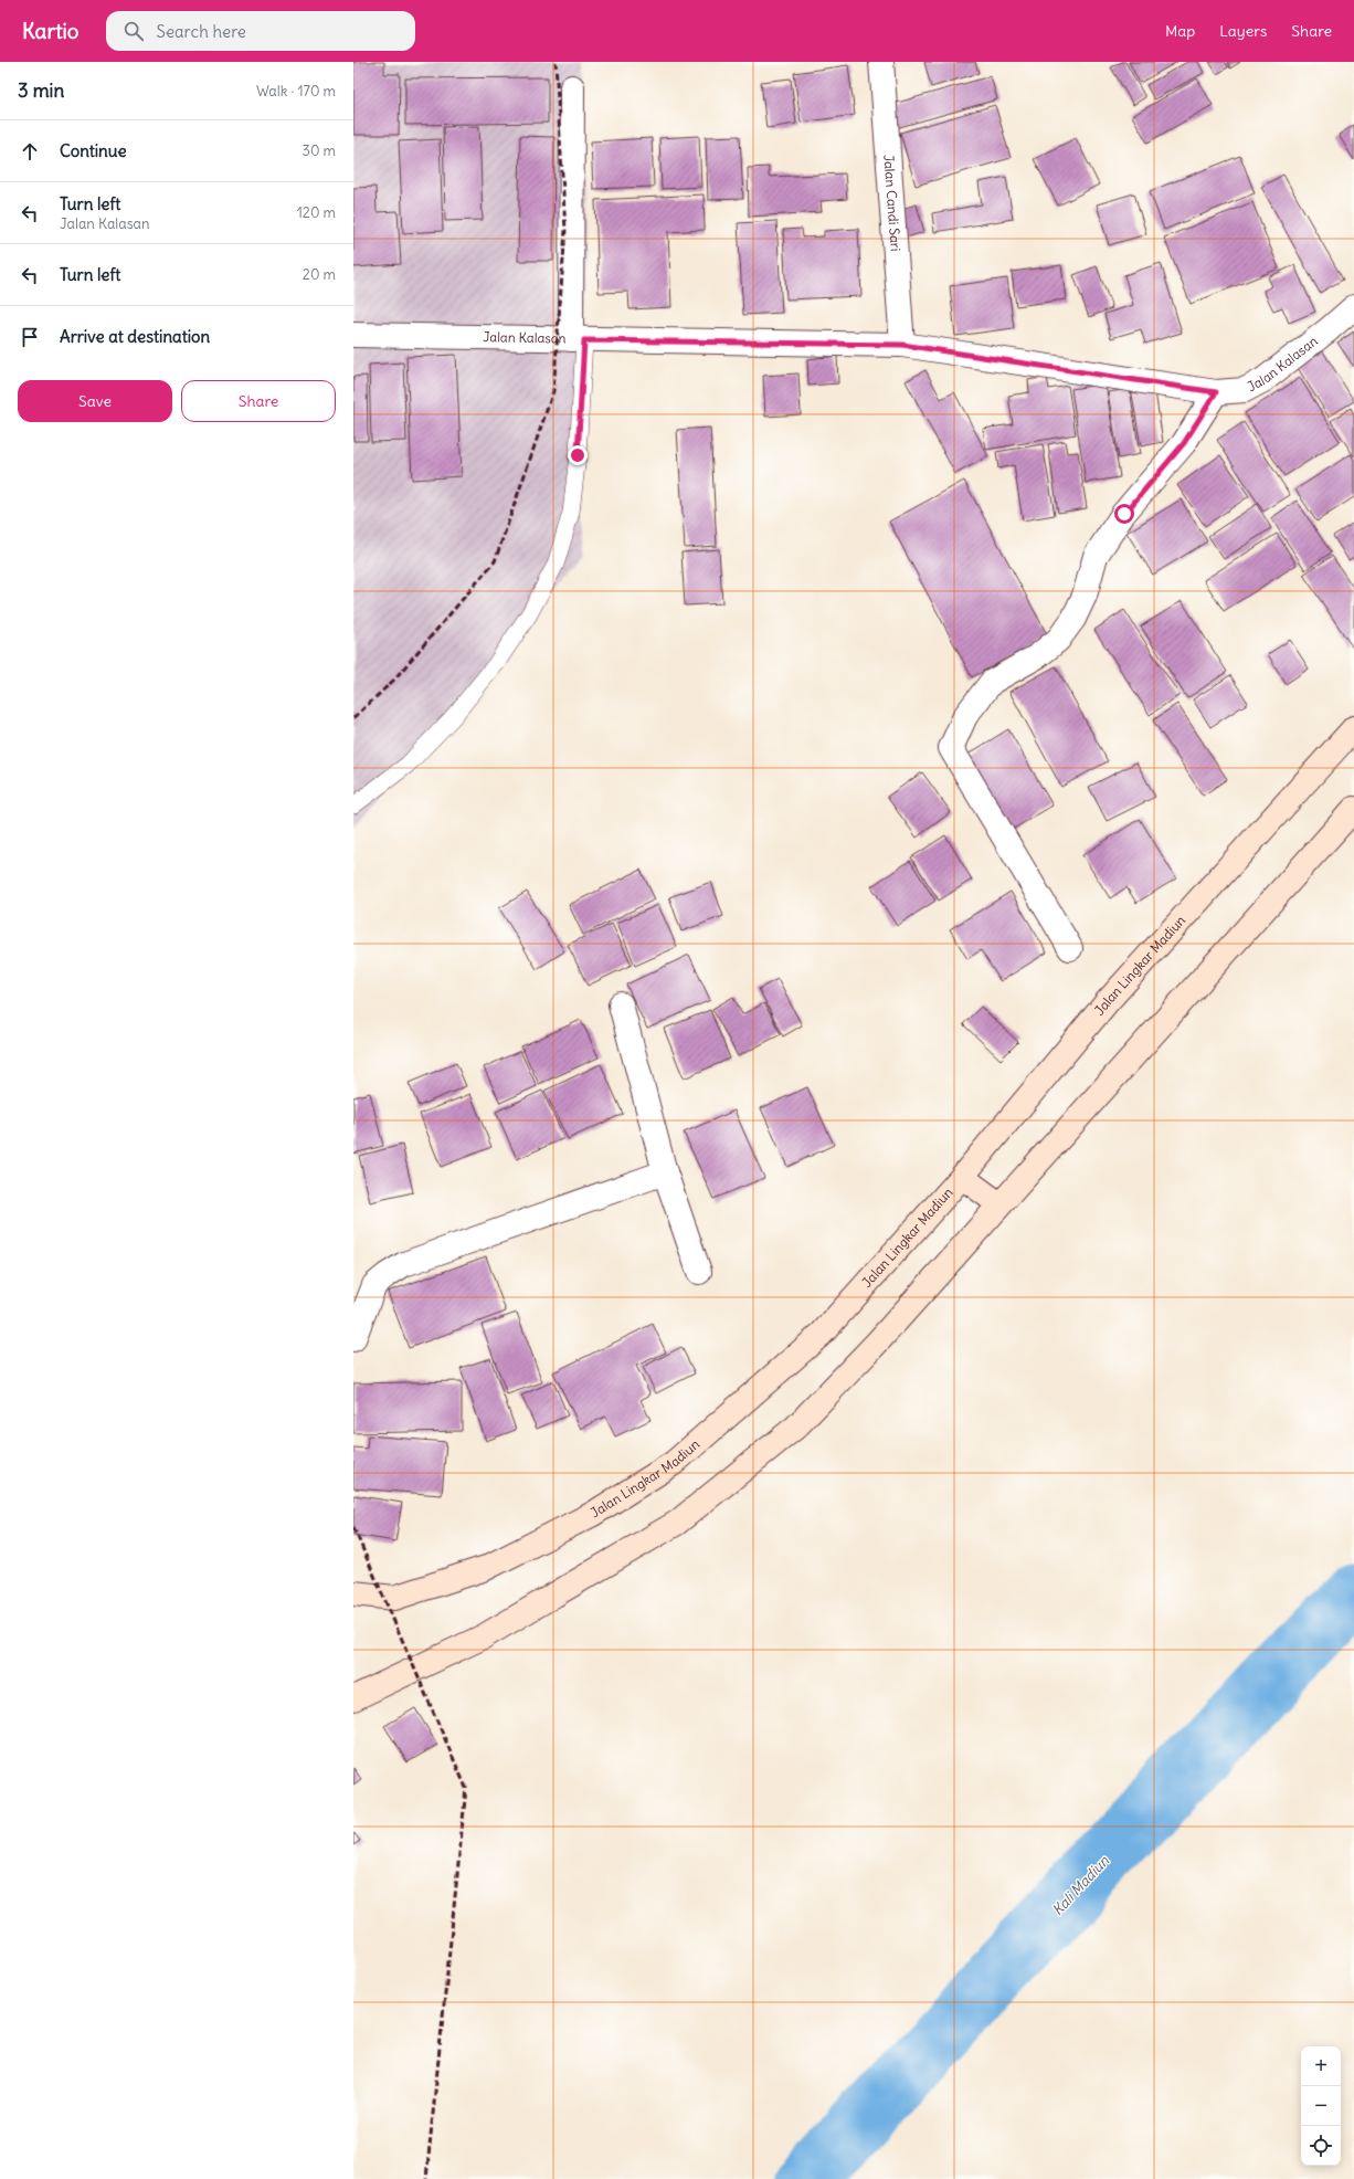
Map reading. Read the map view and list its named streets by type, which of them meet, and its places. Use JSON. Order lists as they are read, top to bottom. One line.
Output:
{"streets":{"main road":["Jalan Lingkar Madiun"],"street":["Jalan Candi Sari","Jalan Kalasan"]},"crossings":[["Jalan Candi Sari","Jalan Kalasan"]],"water":["Kali Madiun"],"page":{"header":"Kartio","search":"Search here","nav":["Map","Layers","Share"],"heading":["3 min","Walk · 170 m"],"list":[["Continue","30 m"],["Turn left","Jalan Kalasan","120 m"],["Turn left","20 m"],"Arrive at destination"],"buttons":["Save","Share"],"map_buttons":["+","−"]}}
